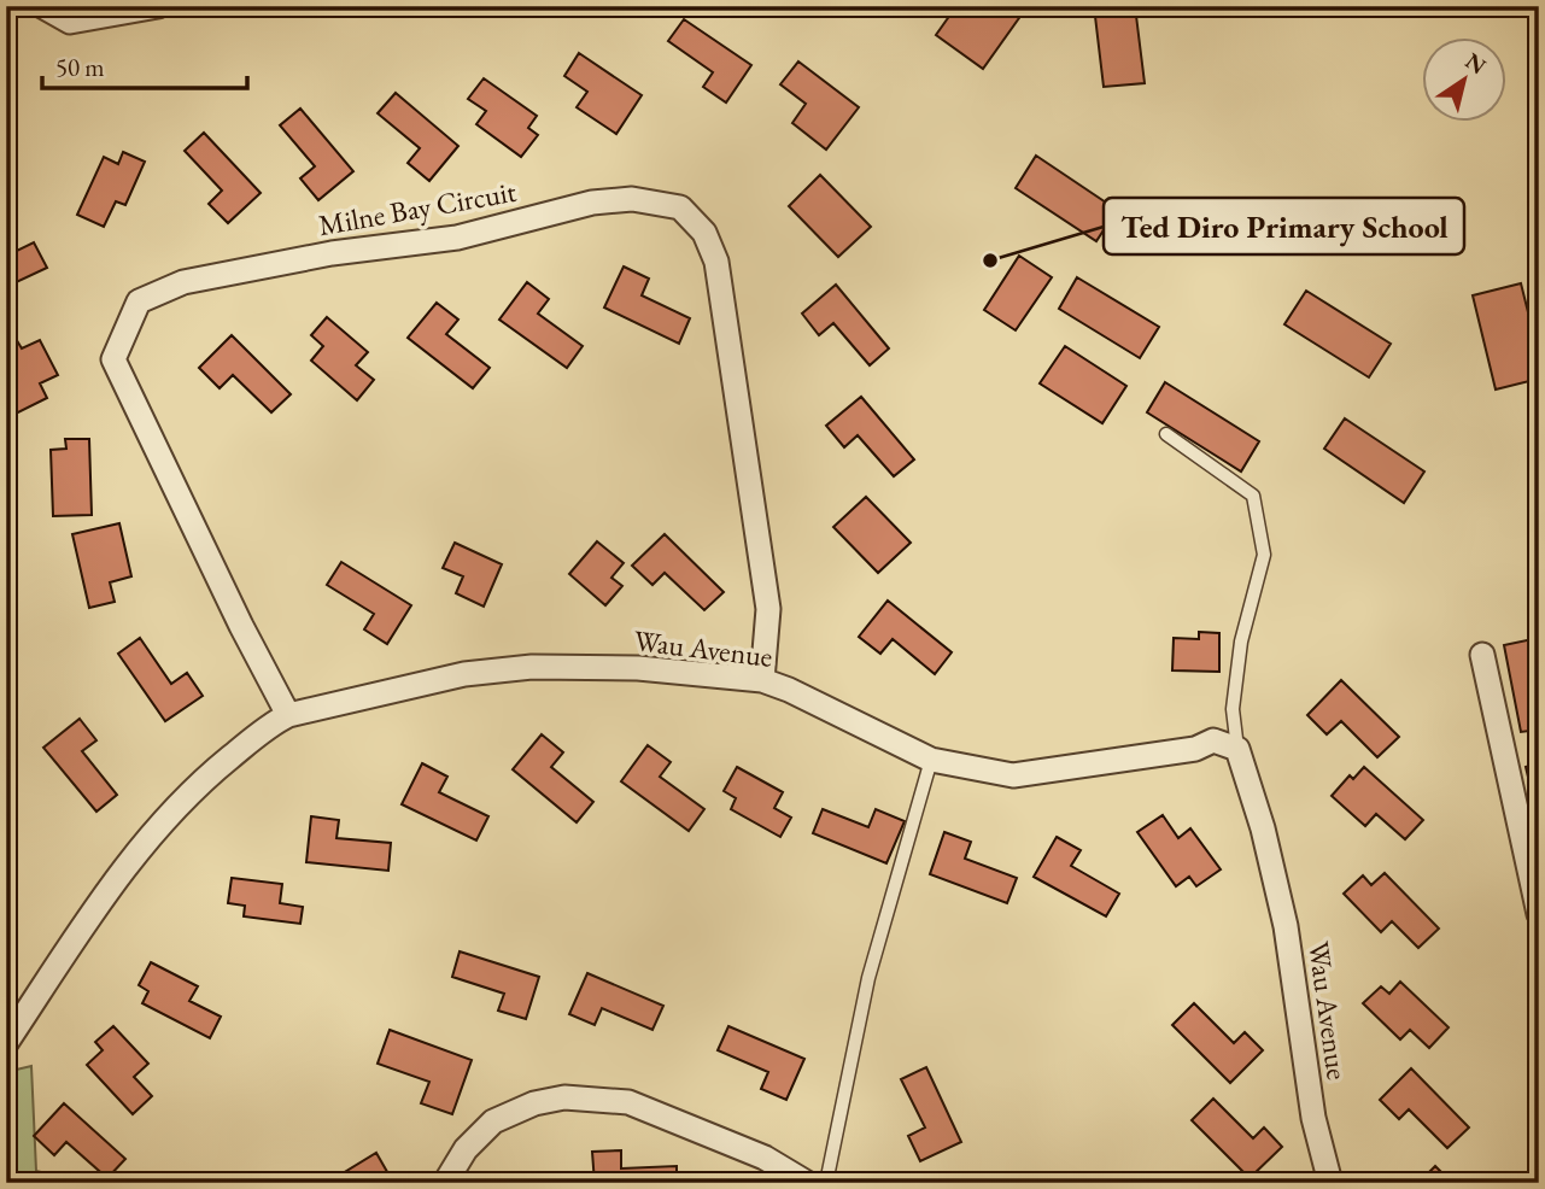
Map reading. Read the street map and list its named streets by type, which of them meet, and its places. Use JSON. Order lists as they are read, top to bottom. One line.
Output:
{"streets":{"street":["Milne Bay Circuit","Wau Avenue"]},"crossings":[["Milne Bay Circuit","Wau Avenue"]],"places":["Ted Diro Primary School"],"scale_bar":"50 m","north":"top right"}
